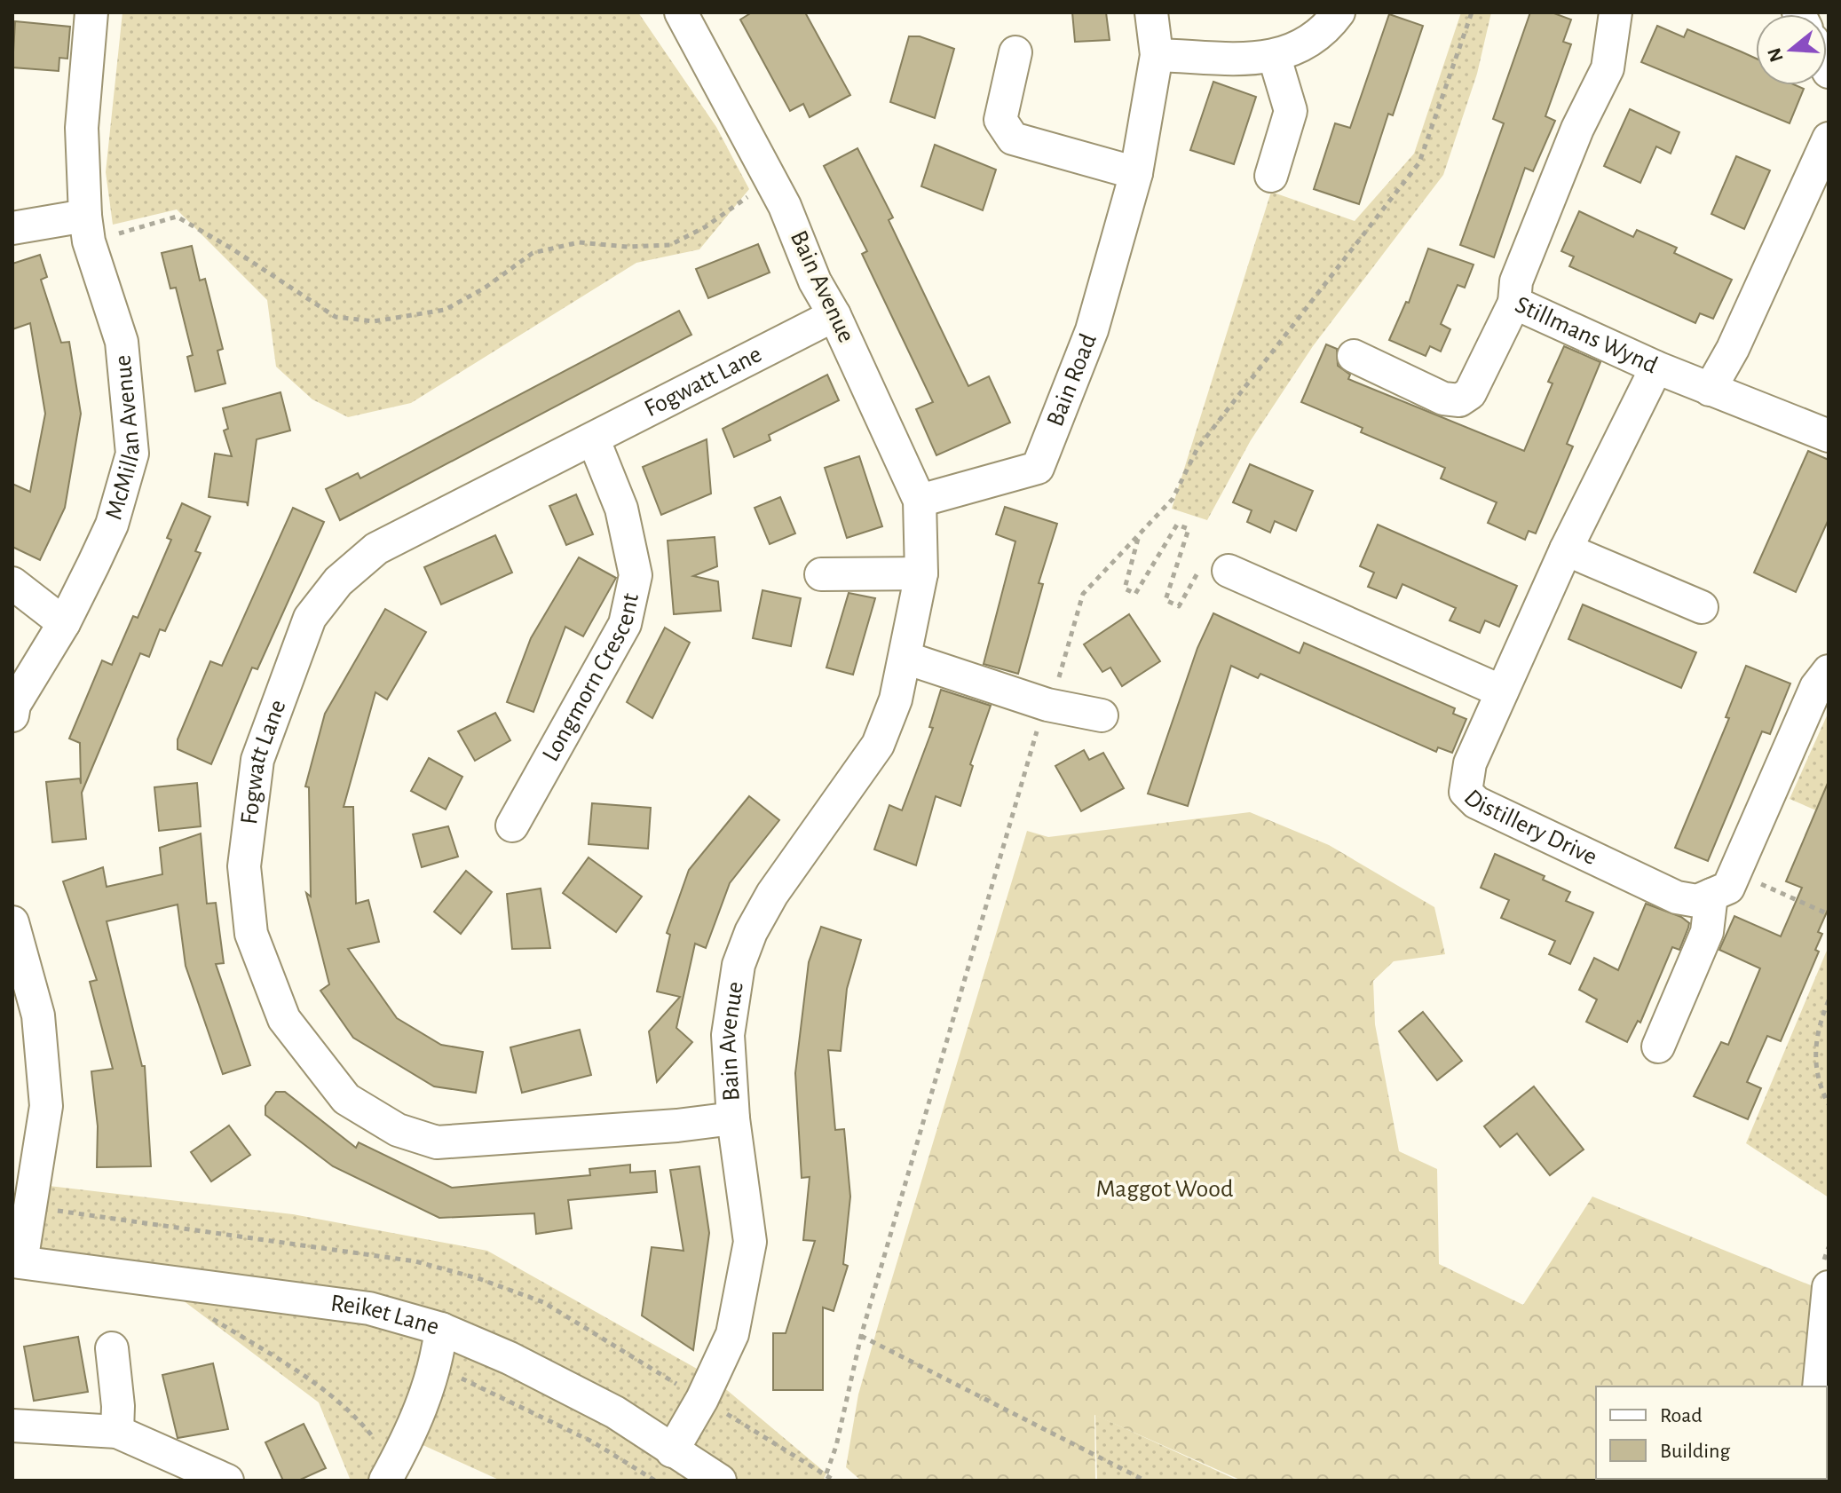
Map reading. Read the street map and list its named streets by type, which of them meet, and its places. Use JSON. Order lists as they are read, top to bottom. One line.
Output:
{"streets":{"street":["Bain Avenue","Stillmans Wynd","Bain Road","Fogwatt Lane","McMillan Avenue","Longmorn Crescent","Distillery Drive","Reiket Lane"]},"crossings":[["Bain Avenue","Bain Road"],["Bain Avenue","Fogwatt Lane"],["Bain Avenue","Reiket Lane"],["Stillmans Wynd","Distillery Drive"],["Fogwatt Lane","Longmorn Crescent"]],"parks":["Maggot Wood"],"legend":["Road","Building"],"north":"left"}
